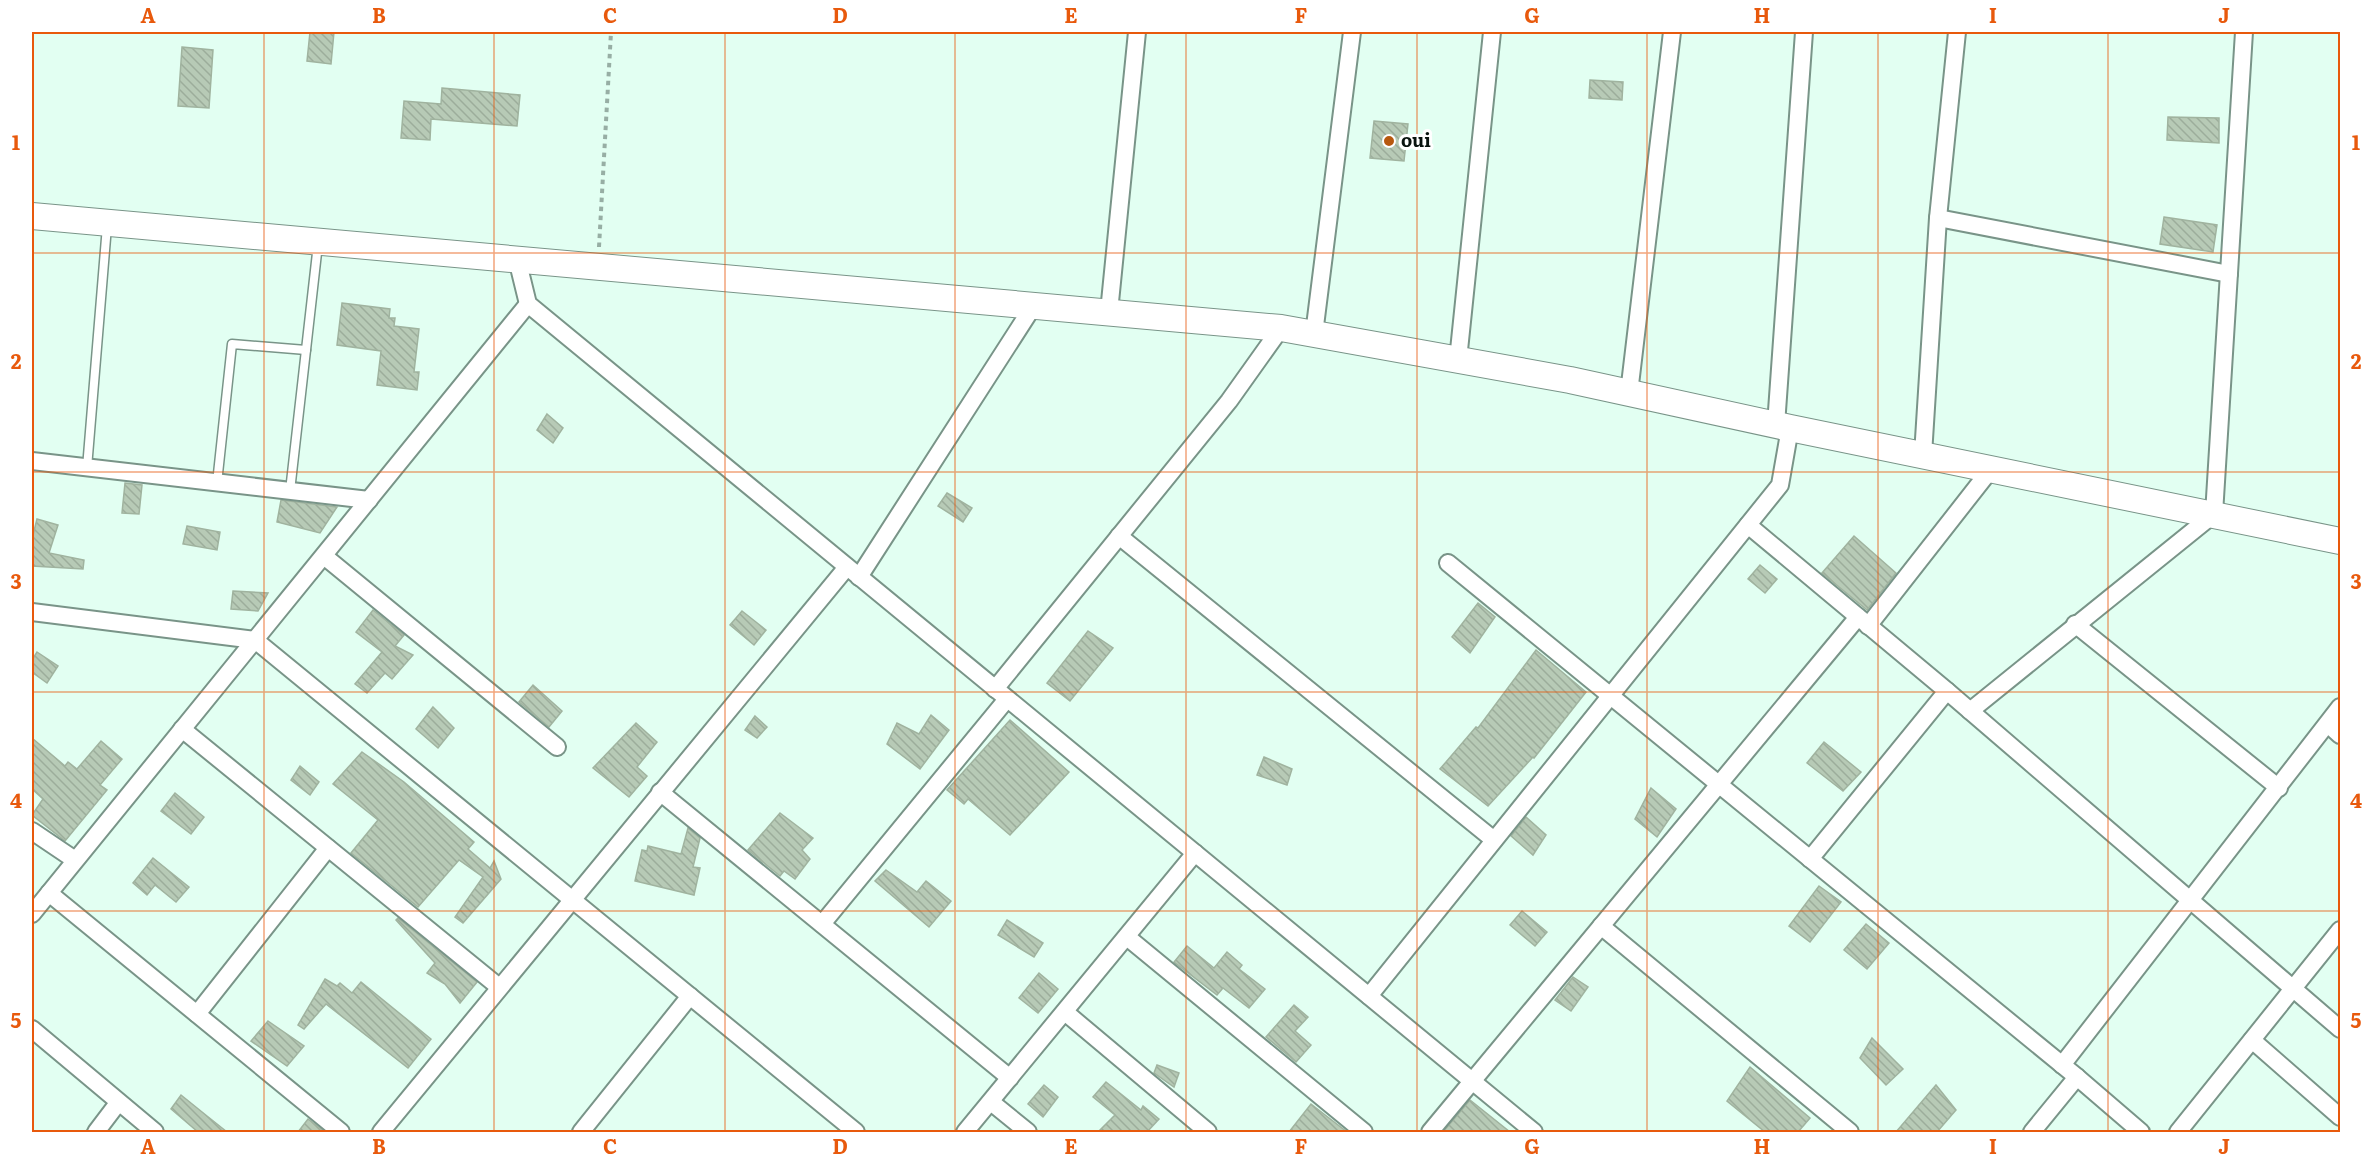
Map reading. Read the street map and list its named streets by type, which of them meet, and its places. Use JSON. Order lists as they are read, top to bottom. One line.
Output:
{"places":["oui"],"grid":{"columns":["A","B","C","D","E","F","G","H","I","J"],"rows":["1","2","3","4","5"]}}
